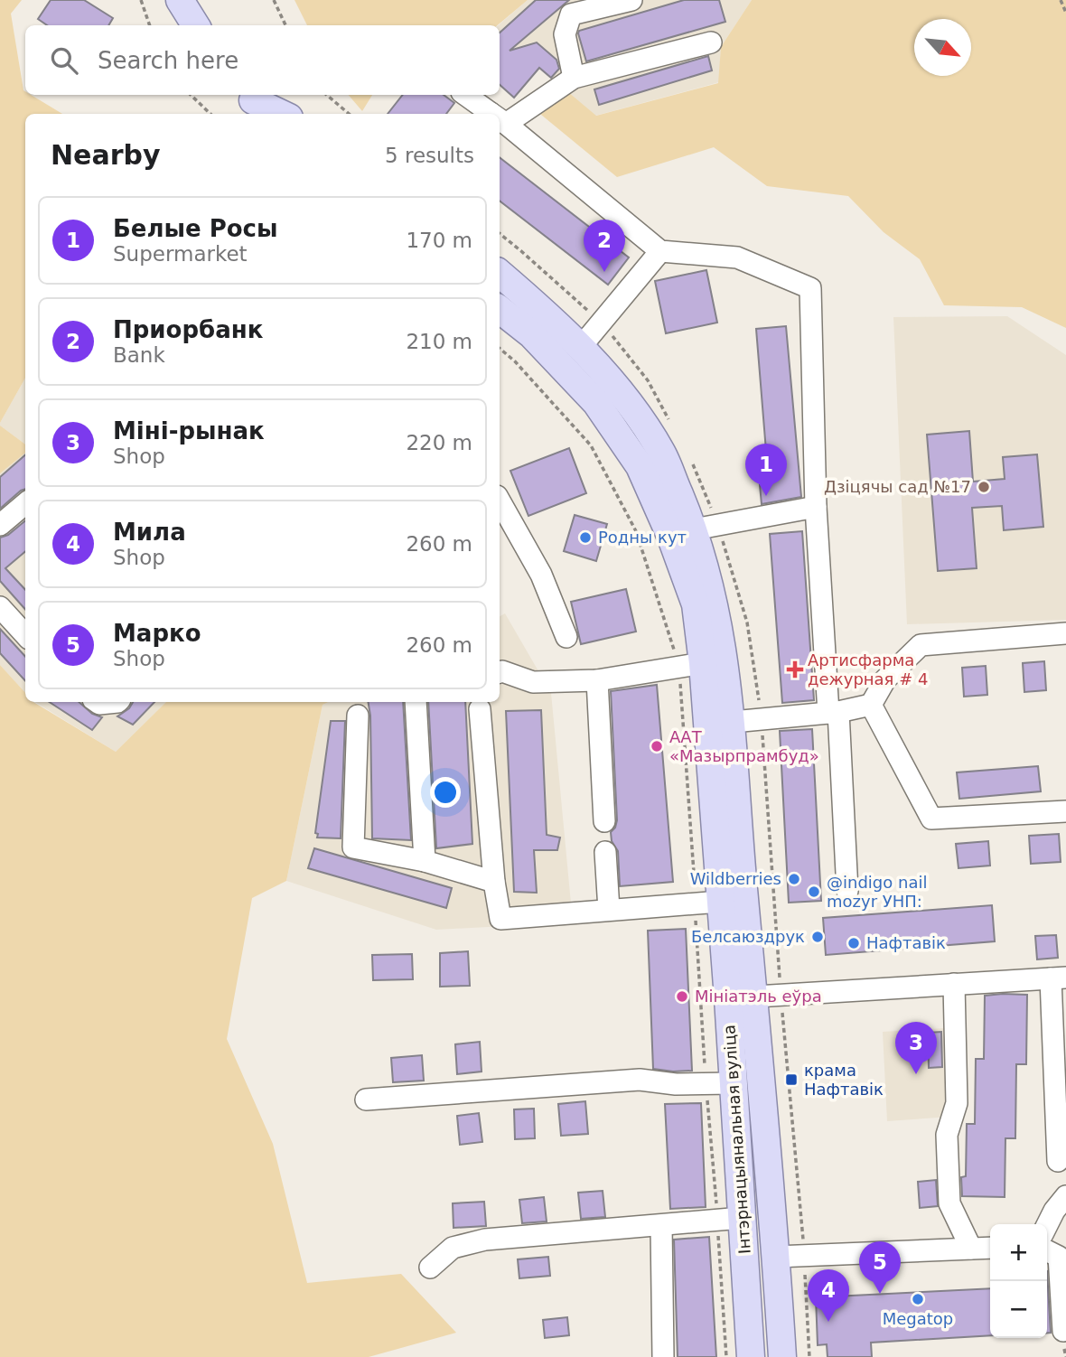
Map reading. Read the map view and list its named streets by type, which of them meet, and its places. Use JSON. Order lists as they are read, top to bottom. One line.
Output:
{"streets":{"main road":["Інтэрнацыянальная вуліца"]},"places":{"other":["Дзіцячы сад №17","Родны кут","ААТ «Мазырпрамбуд»","Wildberries","@indigo nail mozyr УНП:","Белсаюздрук","Нафтавік","Мініатэль еўра","Megatop"],"health":["Артисфарма дежурная # 4"],"transit":["крама Нафтавік"]},"north":"bottom right","page":{"search":"Search here","heading":["Nearby","5 results"],"list":[{"mark":"1","name":"Белые Росы","note":"Supermarket","value":"170 m"},{"mark":"2","name":"Приорбанк","note":"Bank","value":"210 m"},{"mark":"3","name":"Міні-рынак","note":"Shop","value":"220 m"},{"mark":"4","name":"Мила","note":"Shop","value":"260 m"},{"mark":"5","name":"Марко","note":"Shop","value":"260 m"}],"pins":["2","1","3","5","4"],"map_buttons":["+","−"]}}
